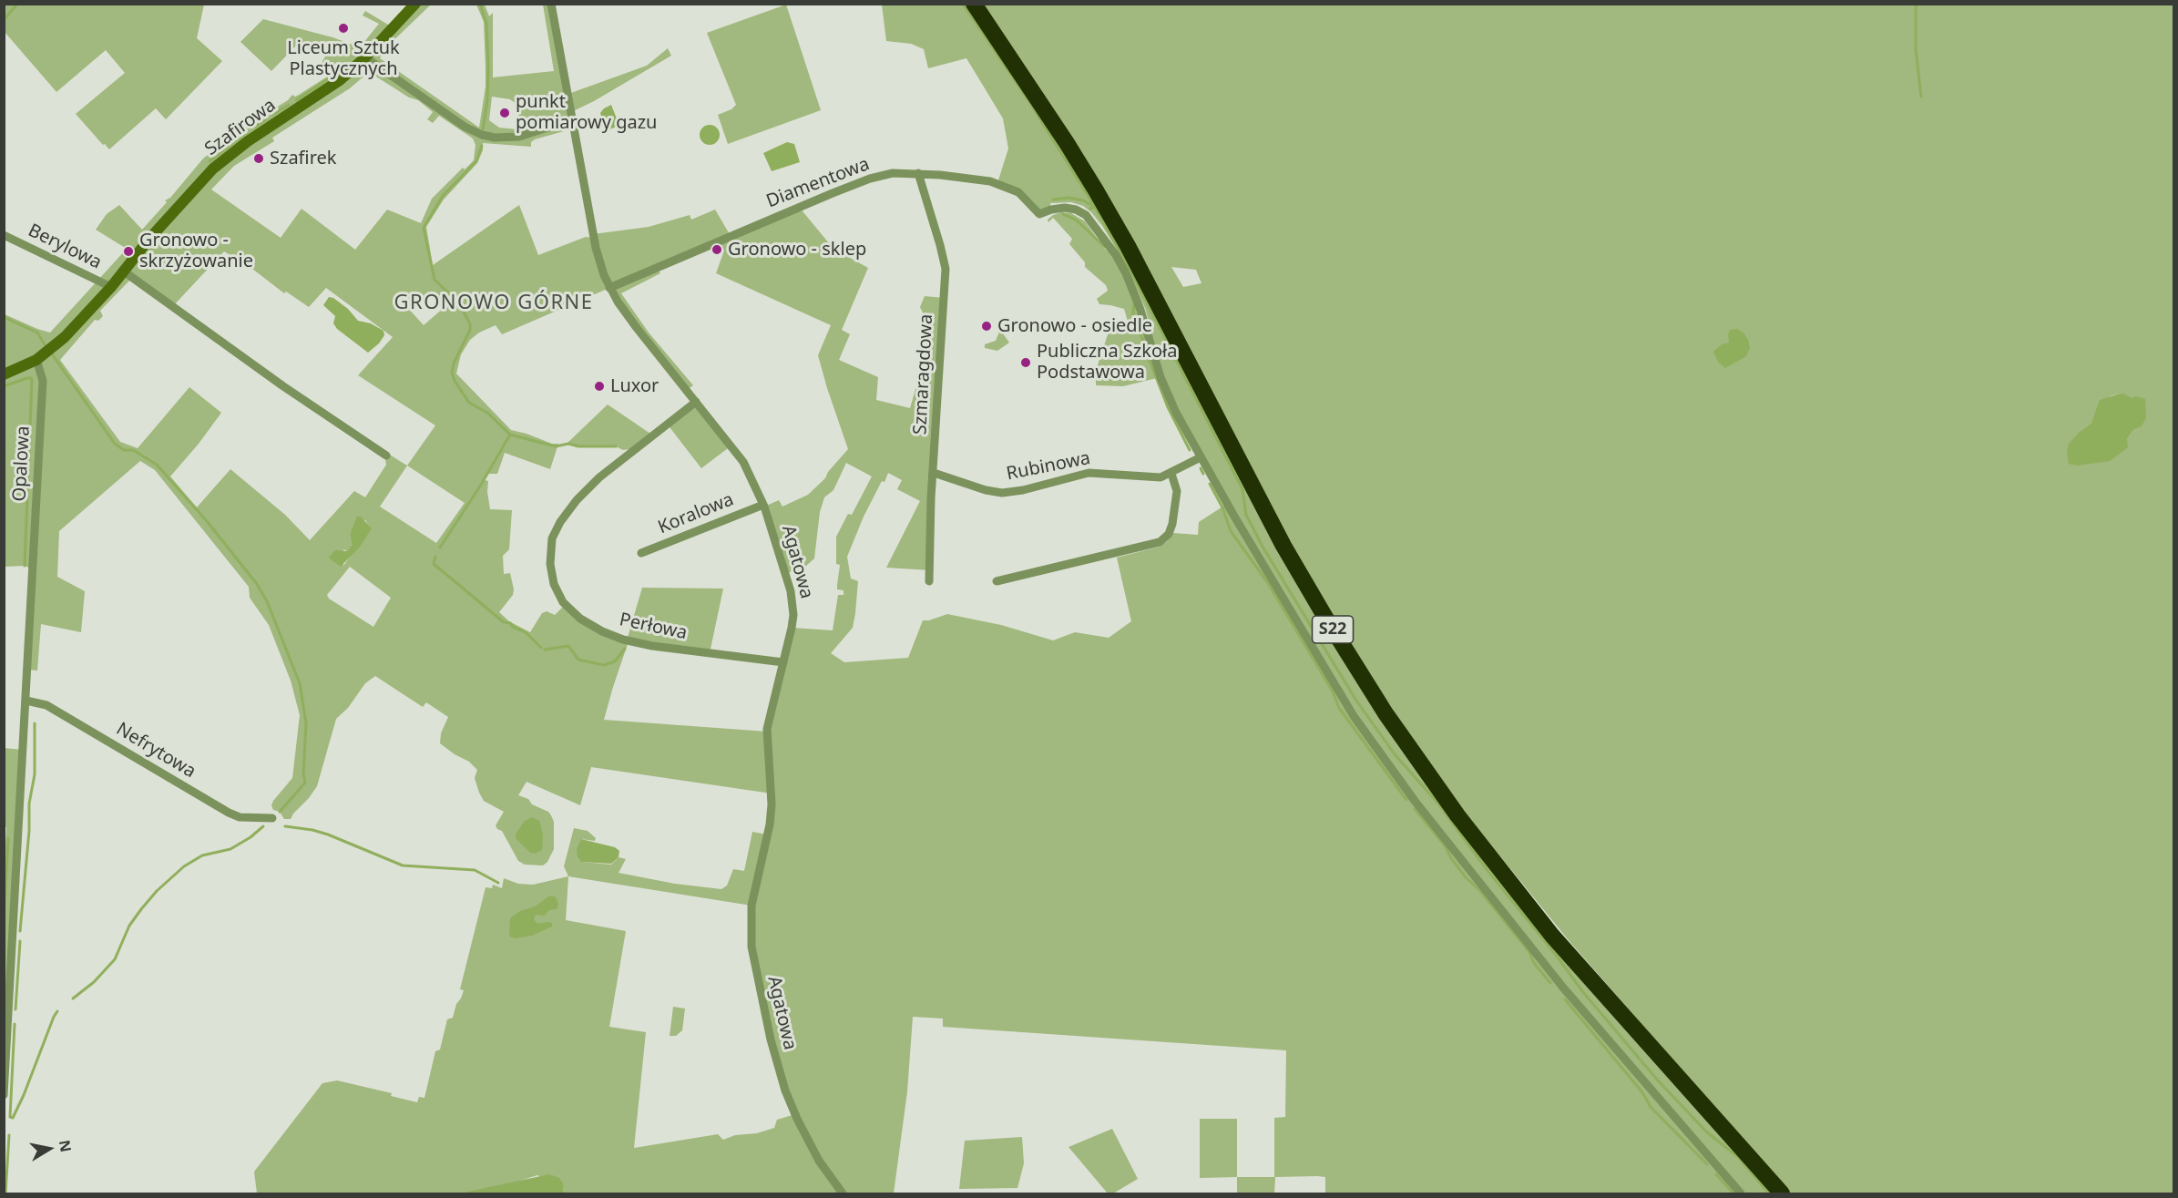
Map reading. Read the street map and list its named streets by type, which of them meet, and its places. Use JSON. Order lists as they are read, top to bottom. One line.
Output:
{"streets":{"highway":["S22"],"street":["Szafirowa","Diamentowa","Berylowa","Szmaragdowa","Opalowa","Rubinowa","Koralowa","Agatowa","Perłowa","Nefrytowa"]},"crossings":[["Szafirowa","Berylowa"],["Szafirowa","Opalowa"],["Diamentowa","Szmaragdowa"],["Diamentowa","Rubinowa"],["Diamentowa","Agatowa"],["Szmaragdowa","Rubinowa"],["Opalowa","Nefrytowa"],["Koralowa","Agatowa"],["Agatowa","Perłowa"]],"districts":["GRONOWO GÓRNE"],"places":["Liceum Sztuk Plastycznych","punkt pomiarowy gazu","Szafirek","Gronowo - sklep","Gronowo - skrzyżowanie","Gronowo - osiedle","Publiczna Szkoła Podstawowa","Luxor"],"north":"right"}
